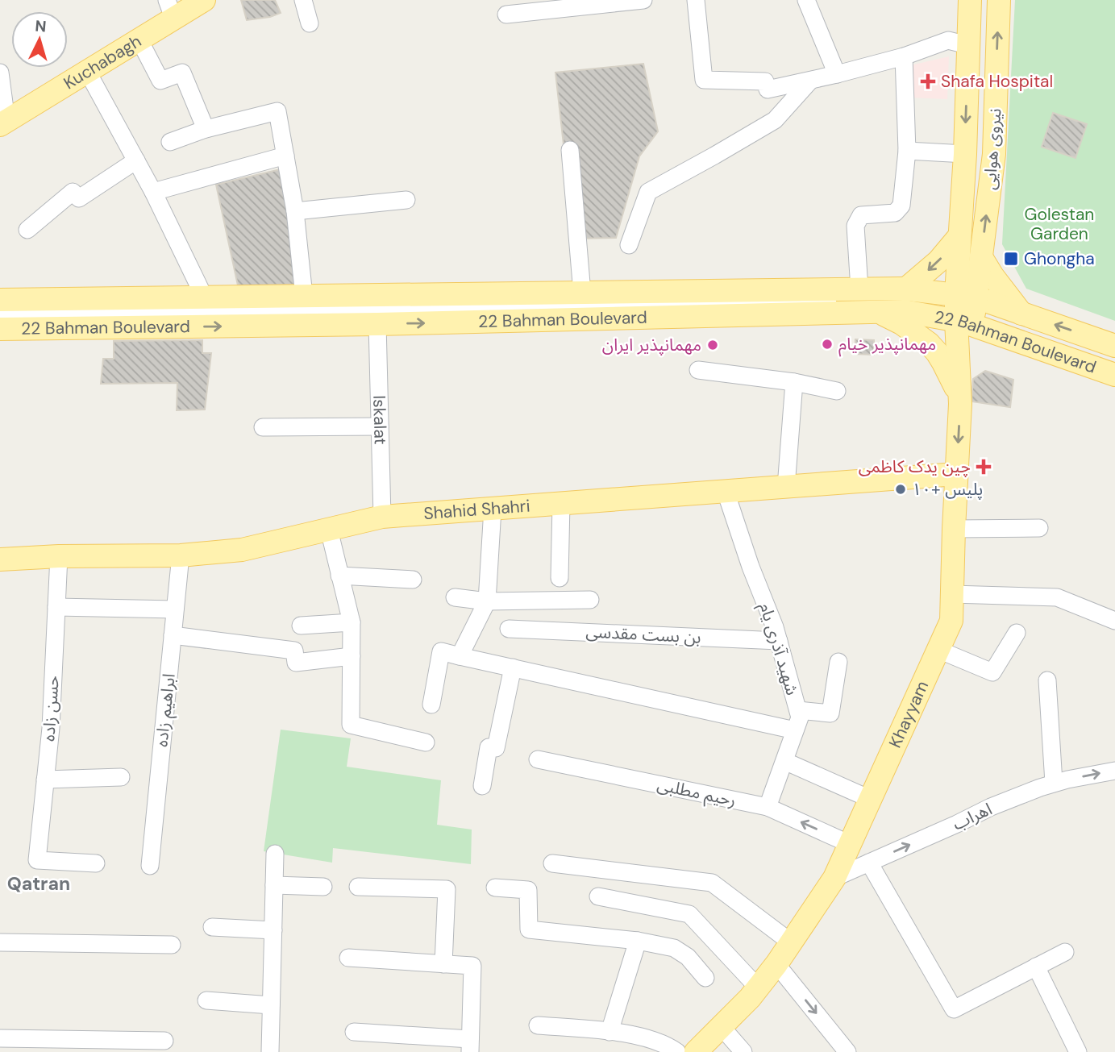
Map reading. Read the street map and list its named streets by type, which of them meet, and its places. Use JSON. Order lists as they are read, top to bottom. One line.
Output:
{"streets":{"main road":["Kuchabagh","نیروی هوایی","22 Bahman Boulevard","Shahid Shahri","Khayyam"],"street":["Iskalat","بن بست مقدسی","شهید آذری یام","حسن زاده","ابراهیم زاده","رحیم مطلبی","اهراب"]},"crossings":[["نیروی هوایی","22 Bahman Boulevard"],["نیروی هوایی","Khayyam"],["22 Bahman Boulevard","Iskalat"],["22 Bahman Boulevard","Khayyam"],["Iskalat","Shahid Shahri"],["Shahid Shahri","شهید آذری یام"],["Shahid Shahri","حسن زاده"],["Shahid Shahri","ابراهیم زاده"],["Shahid Shahri","Khayyam"],["بن بست مقدسی","شهید آذری یام"],["شهید آذری یام","رحیم مطلبی"],["Khayyam","رحیم مطلبی"],["Khayyam","اهراب"]],"one_way":["اهراب"],"districts":["Qatran"],"parks":["Golestan Garden"],"places":{"health":["Shafa Hospital","چین یدک کاظمی"],"transit":["Ghongha"],"other":["مهمانپذیر خیام","مهمانپذیر ایران","پلیس +۱۰"]},"north":"top"}
